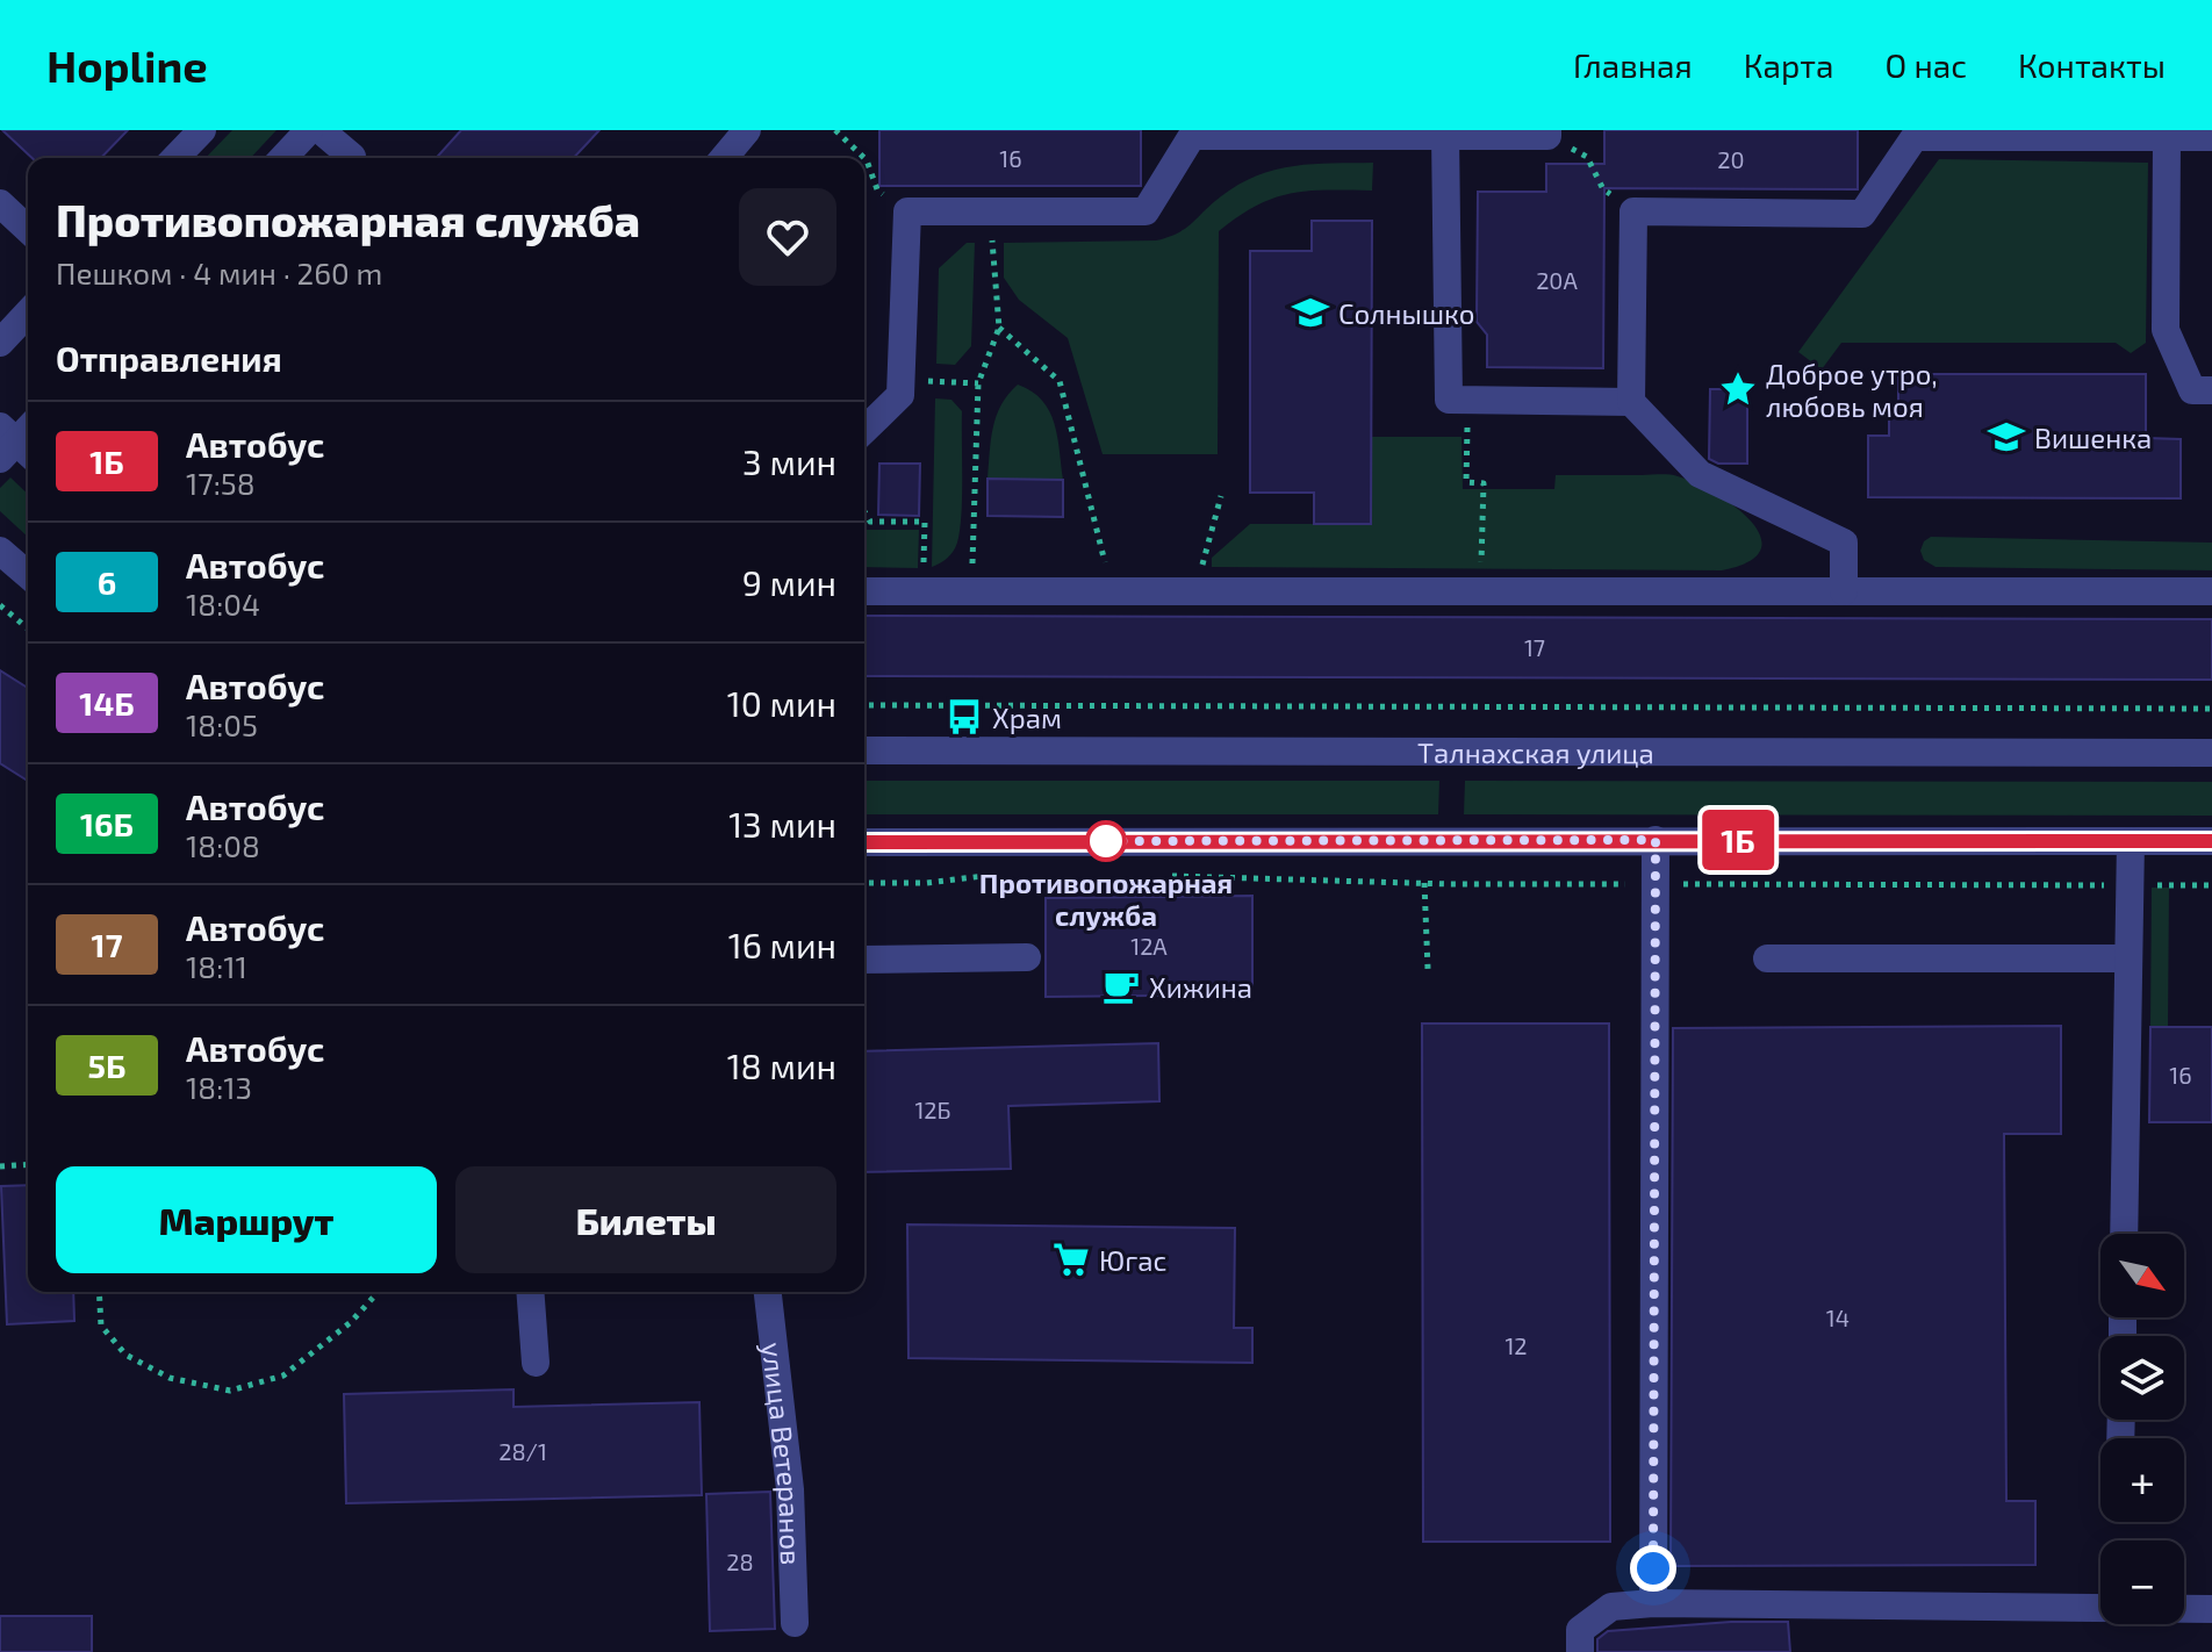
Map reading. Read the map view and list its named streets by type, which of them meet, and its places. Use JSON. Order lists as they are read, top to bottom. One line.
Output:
{"streets":{"street":["Талнахская улица","улица Ветеранов"]},"places":{"school or university":["Солнышко","Вишенка"],"place":["Доброе утро, любовь моя"],"bus stop":["Храм"],"other":["Противопожарная служба"],"cafe":["Хижина"],"supermarket":["Югас"]},"lines":["bus line 1Б"],"house_numbers":["16","20","20А","17","12А","16","12Б","14","12","28/1","28"],"north":"bottom right","page":{"header":"Hopline","nav":["Главная","Карта","О нас","Контакты"],"on_map":"1Б","heading":[["Противопожарная служба","Пешком · 4 мин · 260 m"],"Отправления"],"list":[{"mark":"1Б","name":"Автобус","note":"17:58","value":"3 мин"},{"mark":"6","name":"Автобус","note":"18:04","value":"9 мин"},{"mark":"14Б","name":"Автобус","note":"18:05","value":"10 мин"},{"mark":"16Б","name":"Автобус","note":"18:08","value":"13 мин"},{"mark":"17","name":"Автобус","note":"18:11","value":"16 мин"},{"mark":"5Б","name":"Автобус","note":"18:13","value":"18 мин"}],"buttons":["Маршрут","Билеты"],"map_buttons":["+","−"]}}
